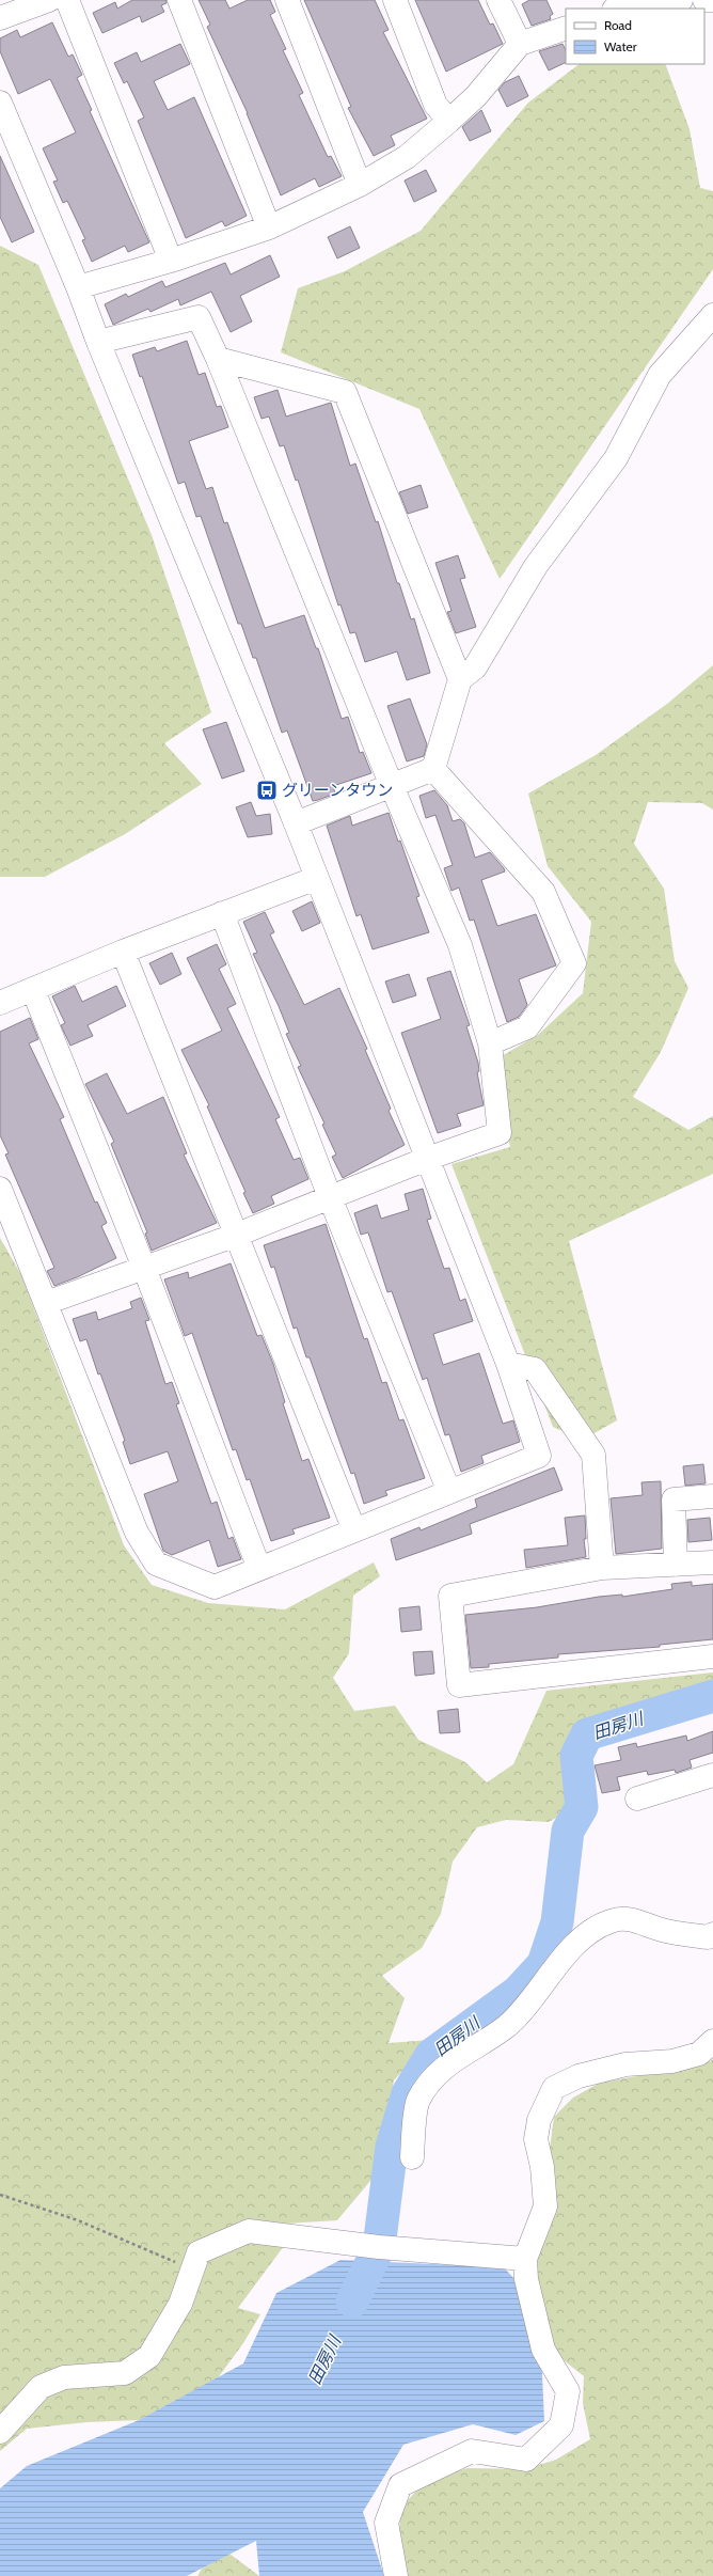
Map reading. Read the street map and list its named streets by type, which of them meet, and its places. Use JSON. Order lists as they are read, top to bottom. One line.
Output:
{"water":["田房川"],"places":{"bus stop":["グリーンタウン"]},"legend":["Road","Water"]}
